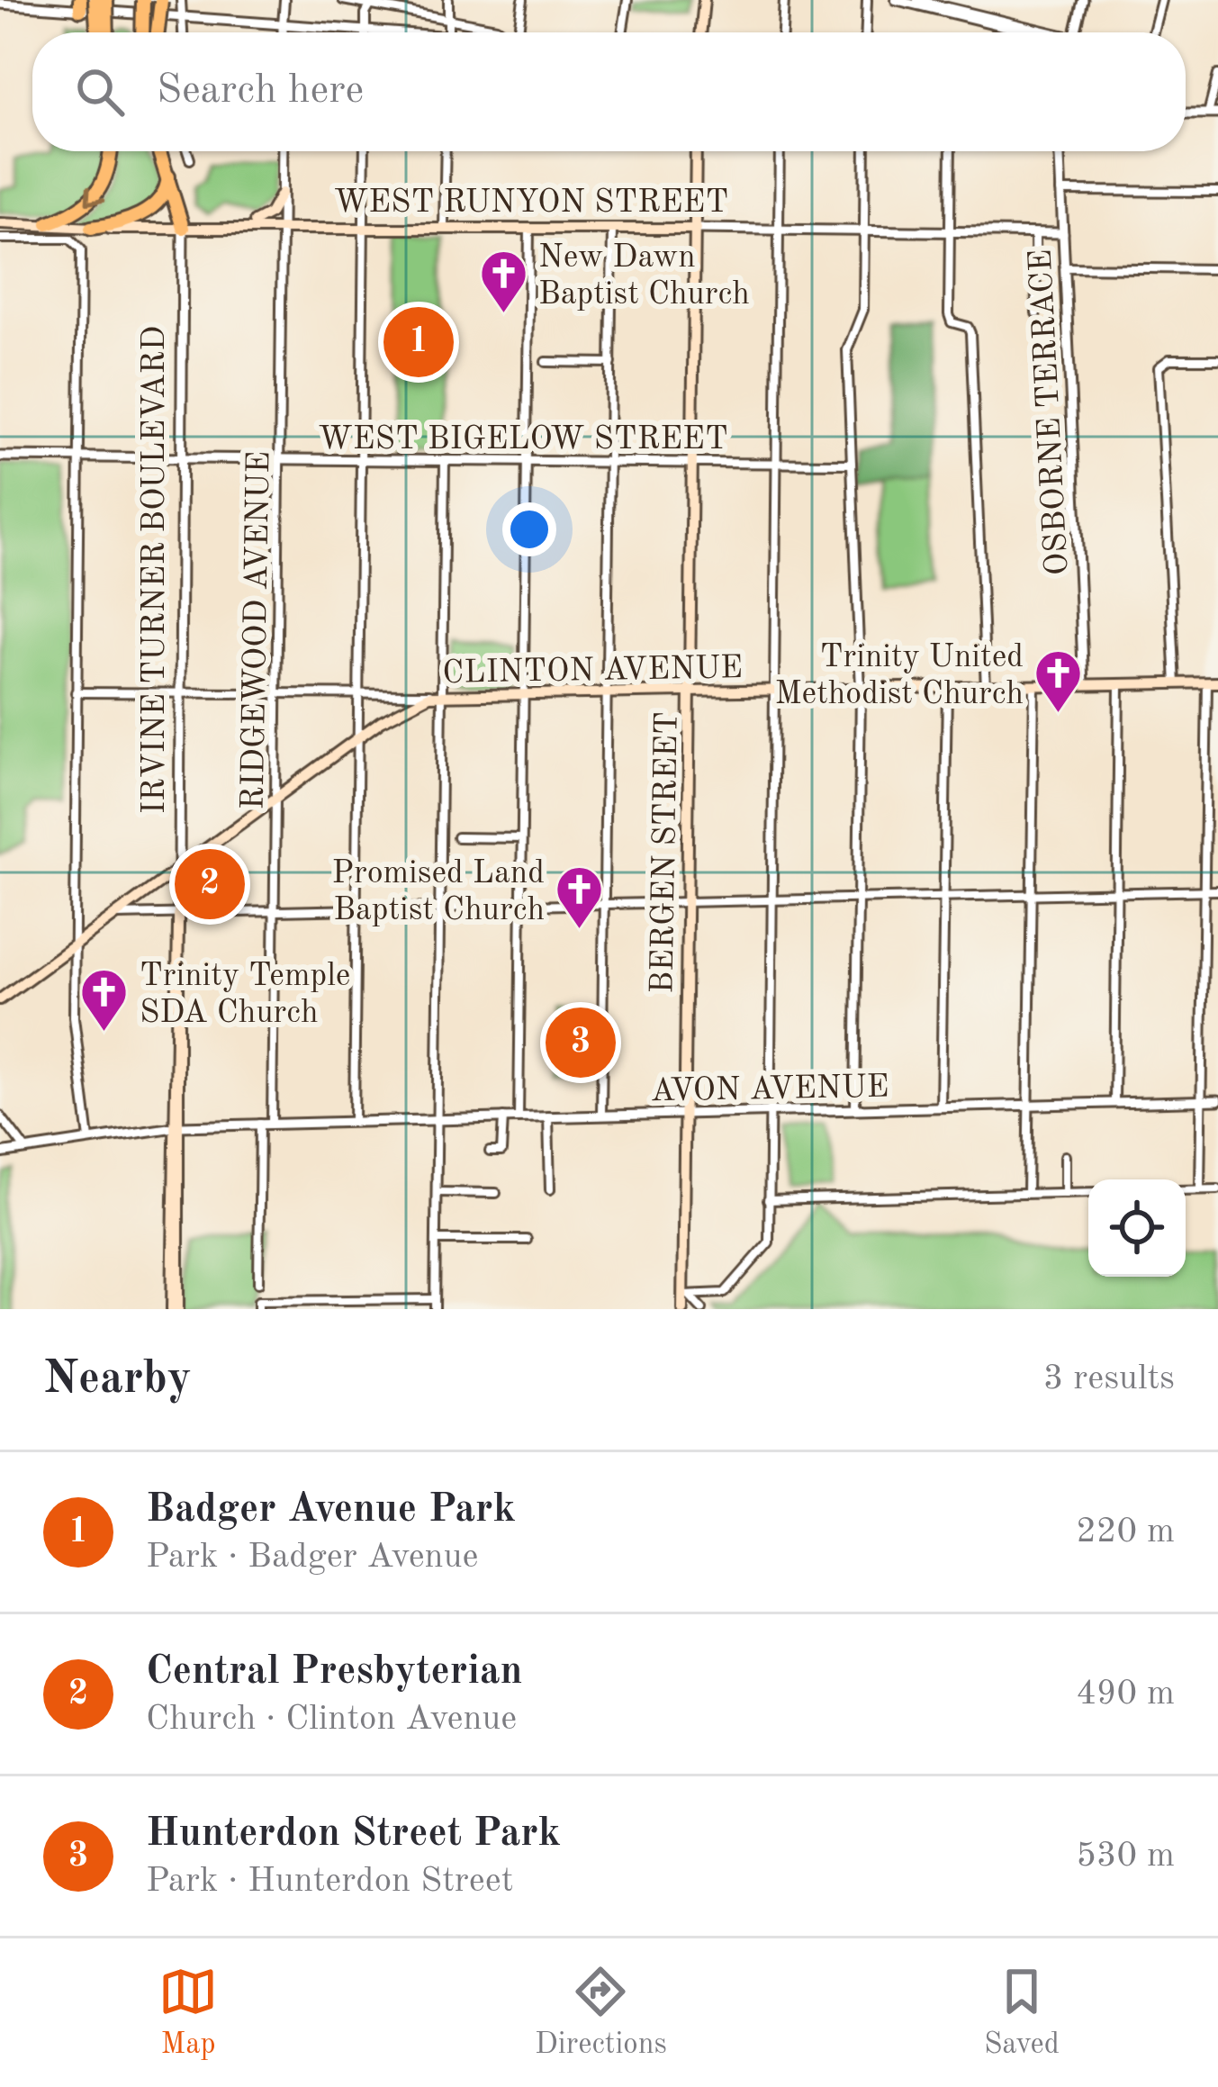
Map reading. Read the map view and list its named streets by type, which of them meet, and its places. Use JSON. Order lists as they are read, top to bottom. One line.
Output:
{"streets":{"main road":["WEST RUNYON STREET","IRVINE TURNER BOULEVARD","CLINTON AVENUE","BERGEN STREET"],"street":["OSBORNE TERRACE","WEST BIGELOW STREET","RIDGEWOOD AVENUE","AVON AVENUE"]},"crossings":[["WEST RUNYON STREET","OSBORNE TERRACE"],["WEST RUNYON STREET","IRVINE TURNER BOULEVARD"],["WEST RUNYON STREET","RIDGEWOOD AVENUE"],["WEST RUNYON STREET","BERGEN STREET"],["OSBORNE TERRACE","CLINTON AVENUE"],["WEST BIGELOW STREET","IRVINE TURNER BOULEVARD"],["WEST BIGELOW STREET","RIDGEWOOD AVENUE"],["WEST BIGELOW STREET","BERGEN STREET"],["IRVINE TURNER BOULEVARD","CLINTON AVENUE"],["IRVINE TURNER BOULEVARD","AVON AVENUE"],["RIDGEWOOD AVENUE","CLINTON AVENUE"],["RIDGEWOOD AVENUE","AVON AVENUE"],["CLINTON AVENUE","BERGEN STREET"],["BERGEN STREET","AVON AVENUE"]],"places":{"church":["New Dawn Baptist Church","Trinity United Methodist Church","Promised Land Baptist Church","Trinity Temple SDA Church"]},"page":{"search":"Search here","pins":["1","2","3"],"heading":["Nearby","3 results"],"list":[{"mark":"1","name":"Badger Avenue Park","note":"Park · Badger Avenue","value":"220 m"},{"mark":"2","name":"Central Presbyterian","note":"Church · Clinton Avenue","value":"490 m"},{"mark":"3","name":"Hunterdon Street Park","note":"Park · Hunterdon Street","value":"530 m"}],"nav":["Map","Directions","Saved"]}}
